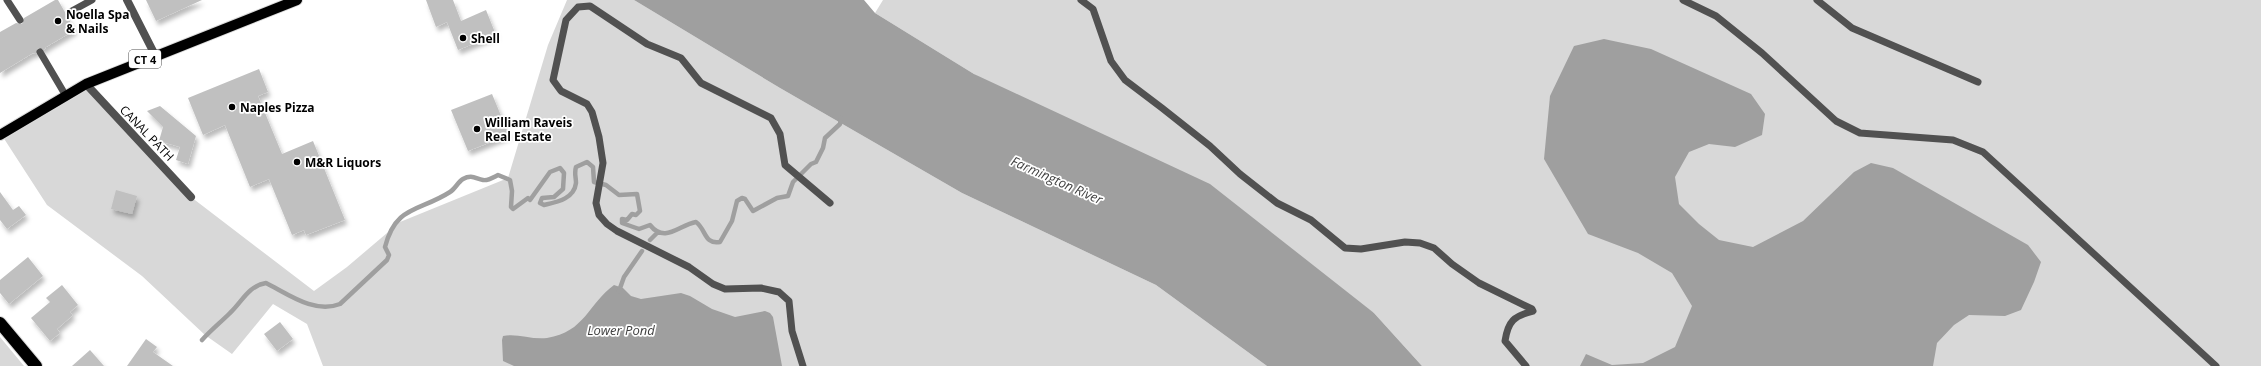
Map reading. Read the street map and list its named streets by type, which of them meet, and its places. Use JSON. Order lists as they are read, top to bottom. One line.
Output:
{"streets":{"main road":["CT 4"],"street":["CANAL PATH"]},"crossings":[["CT 4","CANAL PATH"]],"water":["Farmington River","Lower Pond"],"places":["Noella Spa & Nails","Shell","Naples Pizza","William Raveis Real Estate","M&R Liquors"]}
